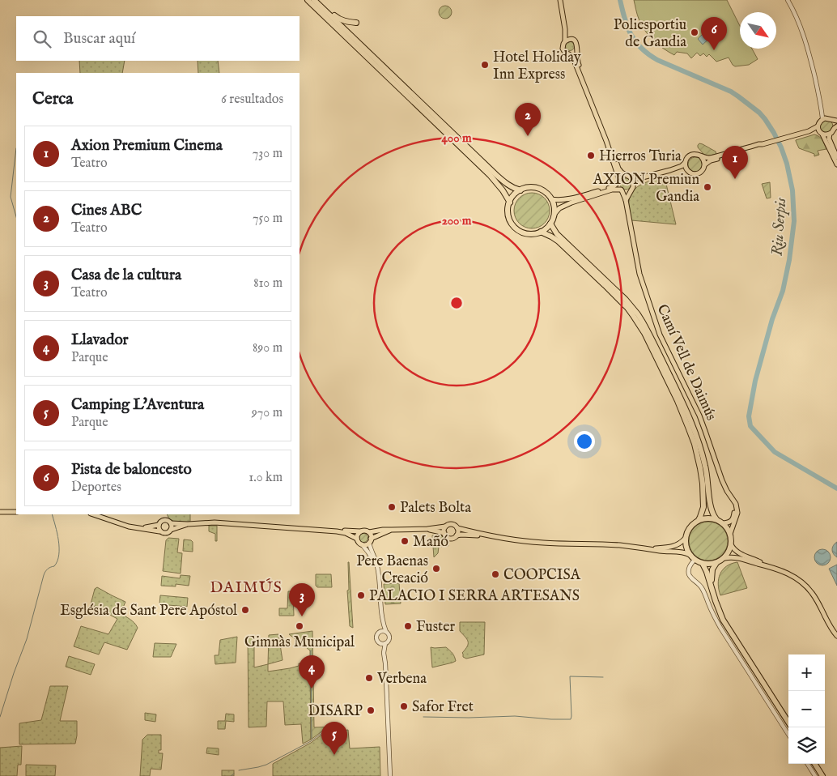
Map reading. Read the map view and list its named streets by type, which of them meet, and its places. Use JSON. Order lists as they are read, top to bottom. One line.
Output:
{"streets":{"main road":["Camí Vell de Daimús"]},"districts":["DAIMÚS"],"water":["Riu Serpis"],"places":["Poliesportiu de Gandia","Hotel Holiday Inn Express","Hierros Turia","AXION Premiun Gandia","Palets Bolta","Mañó","Pere Baenas Creació","COOPCISA","PALACIO I SERRA ARTESANS","Església de Sant Pere Apóstol","Gimnàs Municipal","Fuster","Verbena","Safor Fret","DISARP"],"north":"bottom right","page":{"search":"Buscar aquí","pins":["6","2","1","3","4","5"],"heading":["Cerca","6 resultados"],"list":[{"mark":"1","name":"Axion Premium Cinema","note":"Teatro","value":"730 m"},{"mark":"2","name":"Cines ABC","note":"Teatro","value":"750 m"},{"mark":"3","name":"Casa de la cultura","note":"Teatro","value":"810 m"},{"mark":"4","name":"Llavador","note":"Parque","value":"890 m"},{"mark":"5","name":"Camping L'Aventura","note":"Parque","value":"970 m"},{"mark":"6","name":"Pista de baloncesto","note":"Deportes","value":"1.0 km"}],"map_buttons":["+","−"]},"rings":["400 m","200 m"]}
